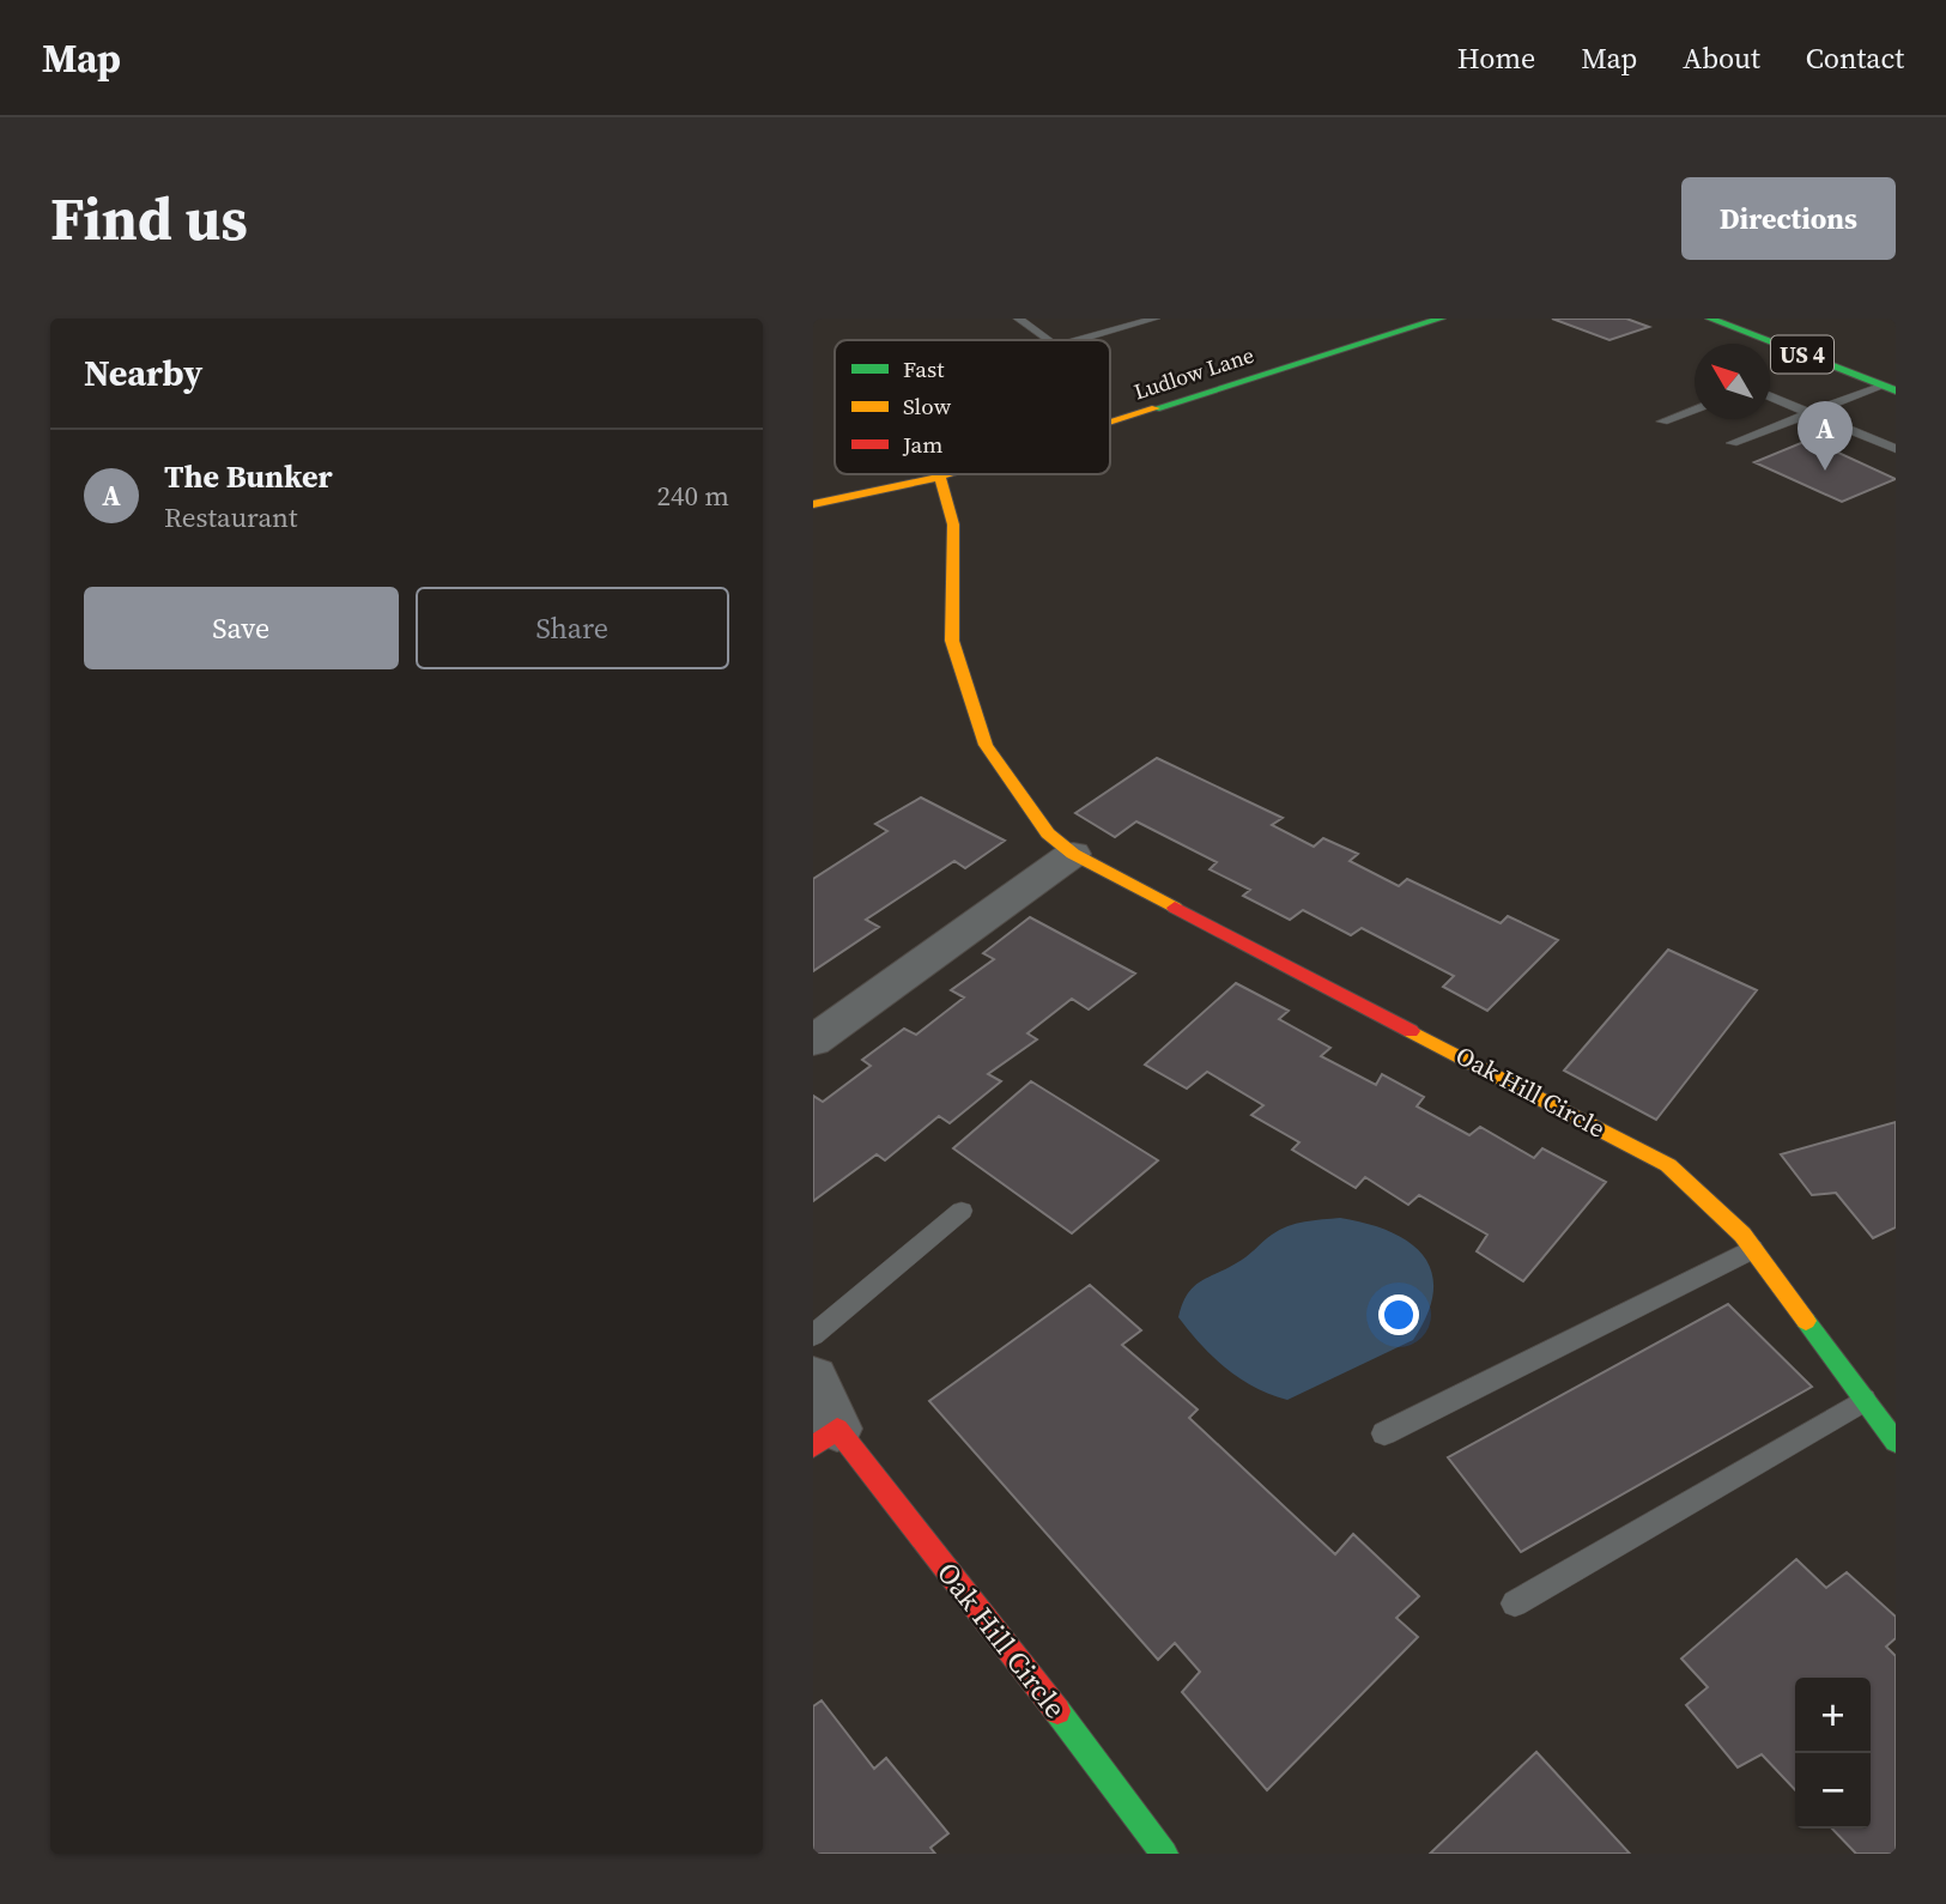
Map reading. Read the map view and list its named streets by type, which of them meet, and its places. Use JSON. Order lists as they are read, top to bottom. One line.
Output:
{"streets":{"street":["US 4","Ludlow Lane","Oak Hill Circle"]},"crossings":[["Ludlow Lane","Oak Hill Circle"]],"legend":["Fast","Slow","Jam"],"north":"top left","page":{"header":"Map","nav":["Home","Map","About","Contact"],"buttons":["Directions",["Save","Share"]],"title":"Find us","heading":"Nearby","pins":"A","list":[{"mark":"A","name":"The Bunker","note":"Restaurant","value":"240 m"}],"map_buttons":["+","−"]}}
